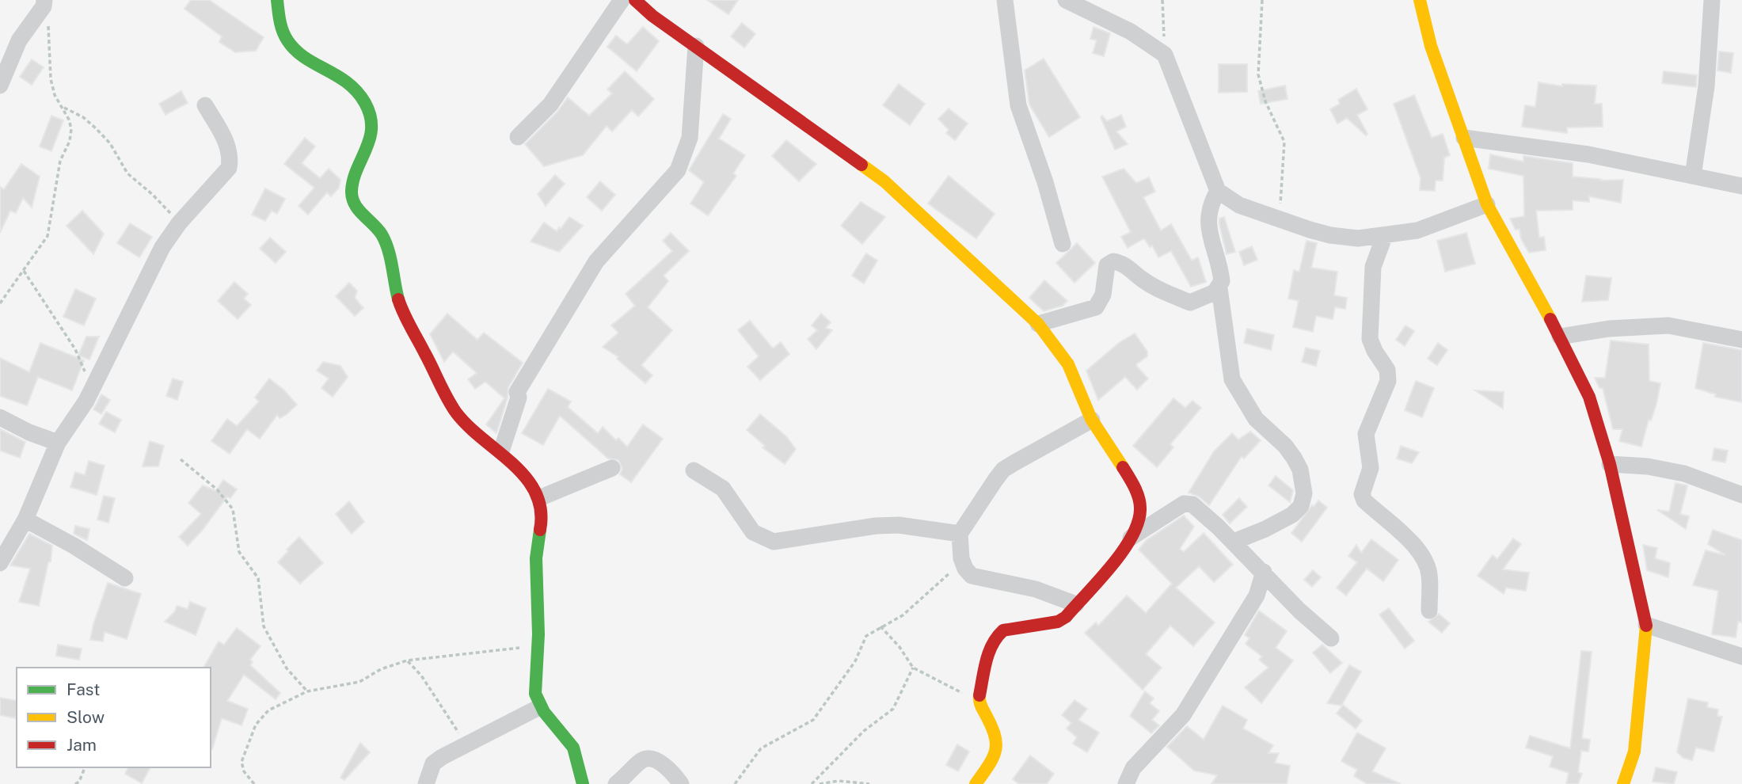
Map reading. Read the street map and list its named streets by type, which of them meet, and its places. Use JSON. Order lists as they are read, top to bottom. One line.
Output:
{"legend":["Fast","Slow","Jam"]}
